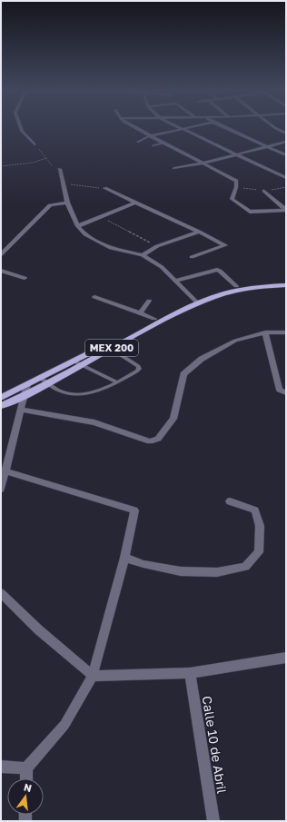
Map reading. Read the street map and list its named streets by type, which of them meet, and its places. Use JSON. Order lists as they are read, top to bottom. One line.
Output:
{"streets":{"main road":["MEX 200"],"street":["Calle 10 de Abril"]},"north":"top"}
